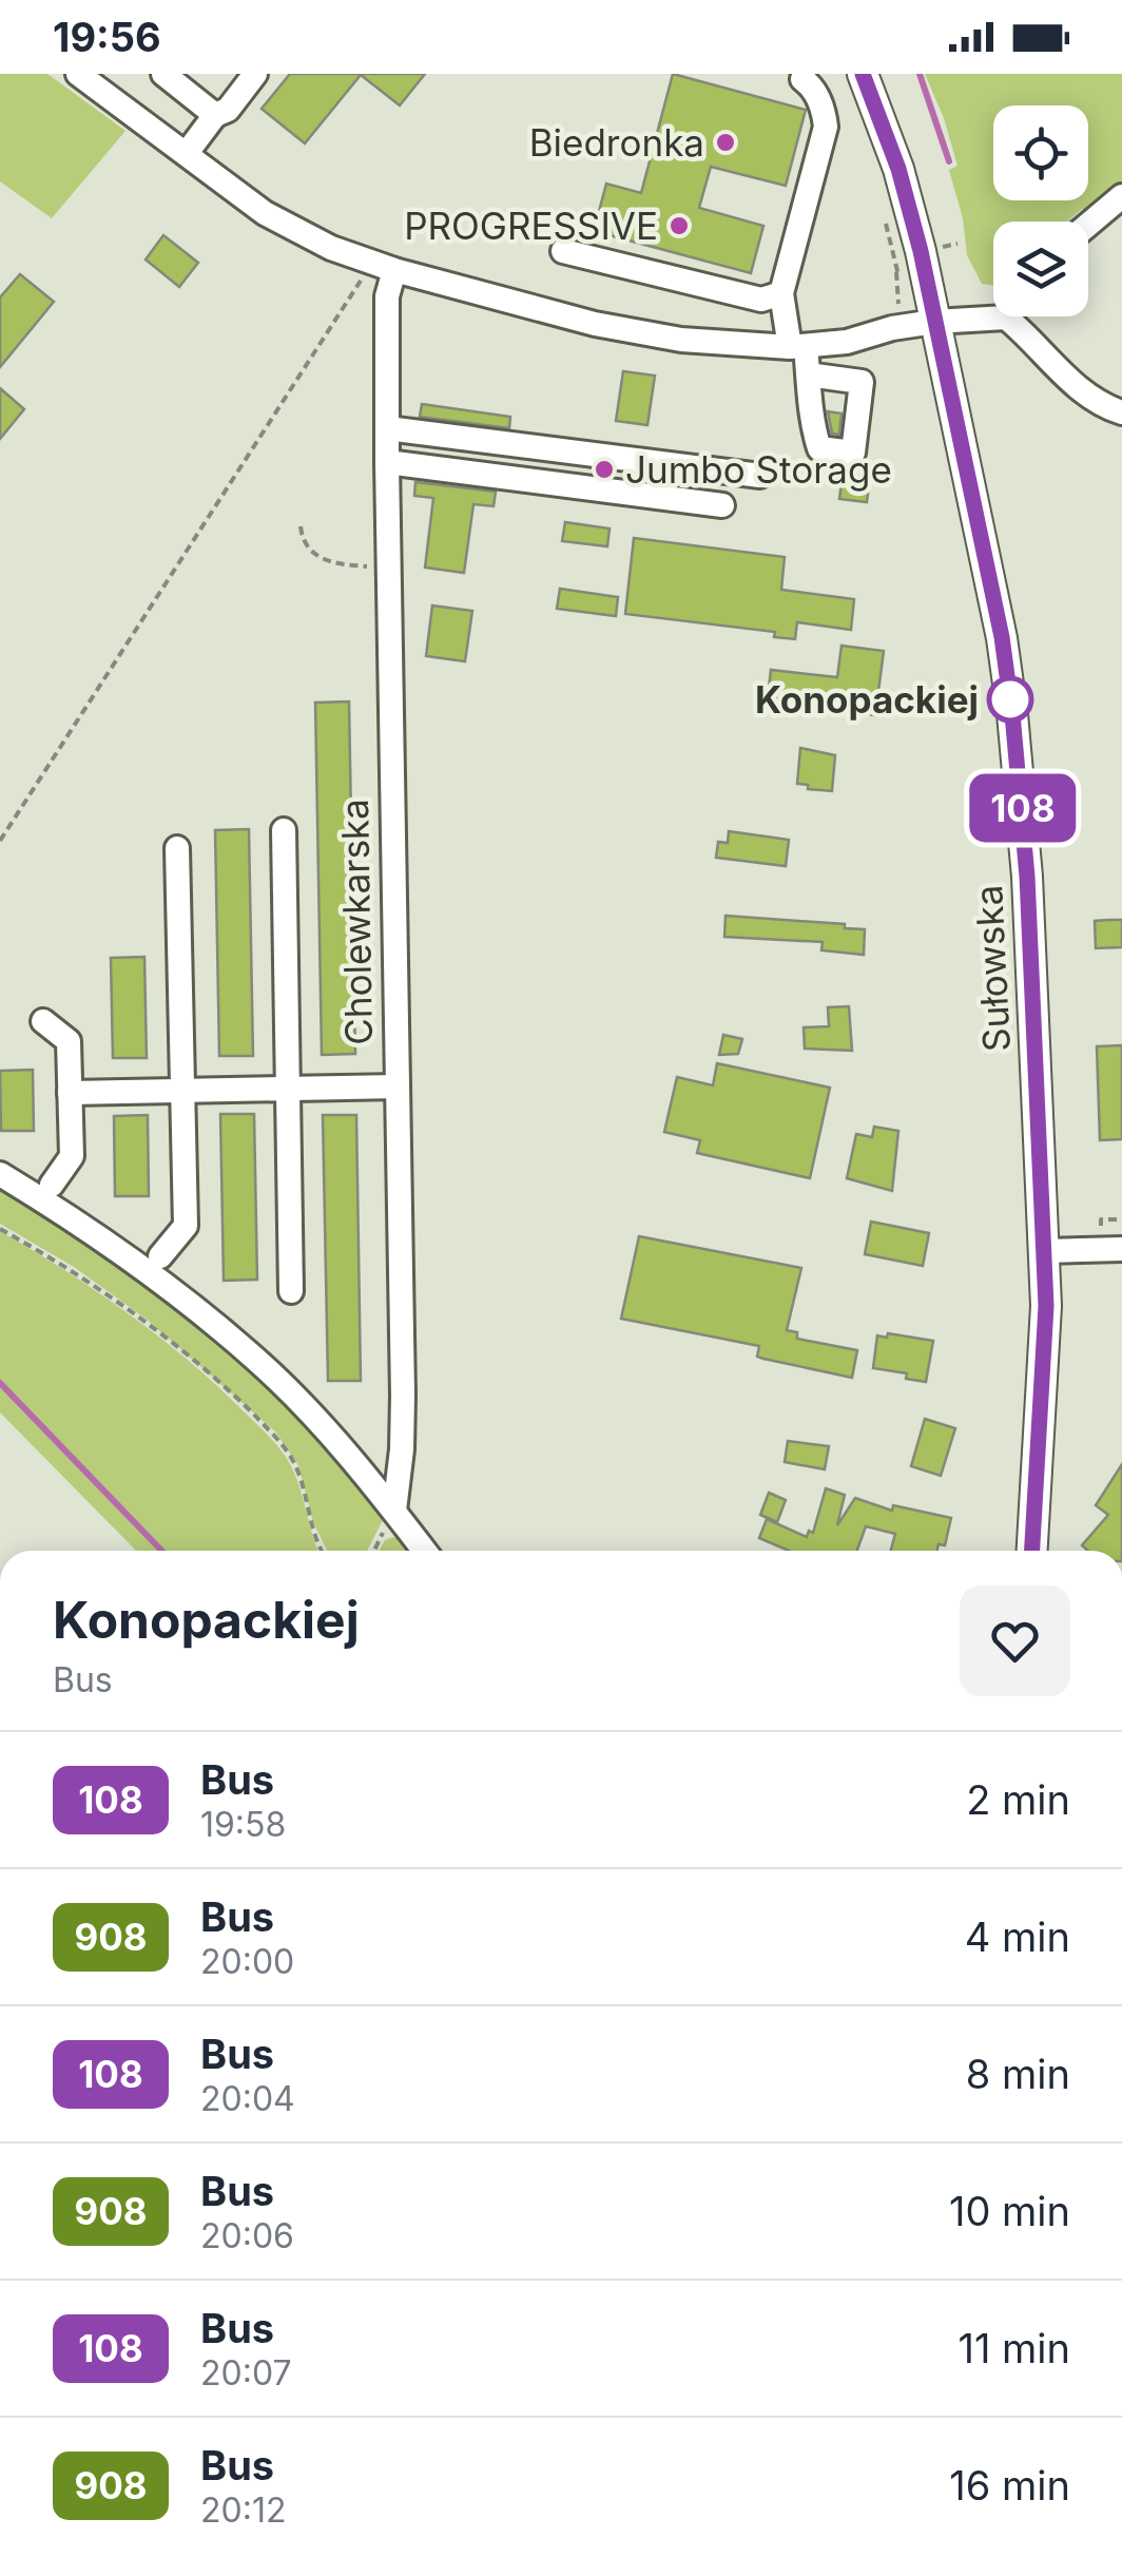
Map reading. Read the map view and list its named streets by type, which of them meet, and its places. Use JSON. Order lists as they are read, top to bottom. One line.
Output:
{"streets":{"main road":["Sułowska"],"street":["Cholewkarska"]},"places":["Biedronka","PROGRESSIVE","Jumbo Storage","Konopackiej"],"lines":["bus line 108"],"page":{"status":"19:56","on_map":"108","heading":["Konopackiej","Bus"],"list":[{"mark":"108","name":"Bus","note":"19:58","value":"2 min"},{"mark":"908","name":"Bus","note":"20:00","value":"4 min"},{"mark":"108","name":"Bus","note":"20:04","value":"8 min"},{"mark":"908","name":"Bus","note":"20:06","value":"10 min"},{"mark":"108","name":"Bus","note":"20:07","value":"11 min"},{"mark":"908","name":"Bus","note":"20:12","value":"16 min"}]}}
